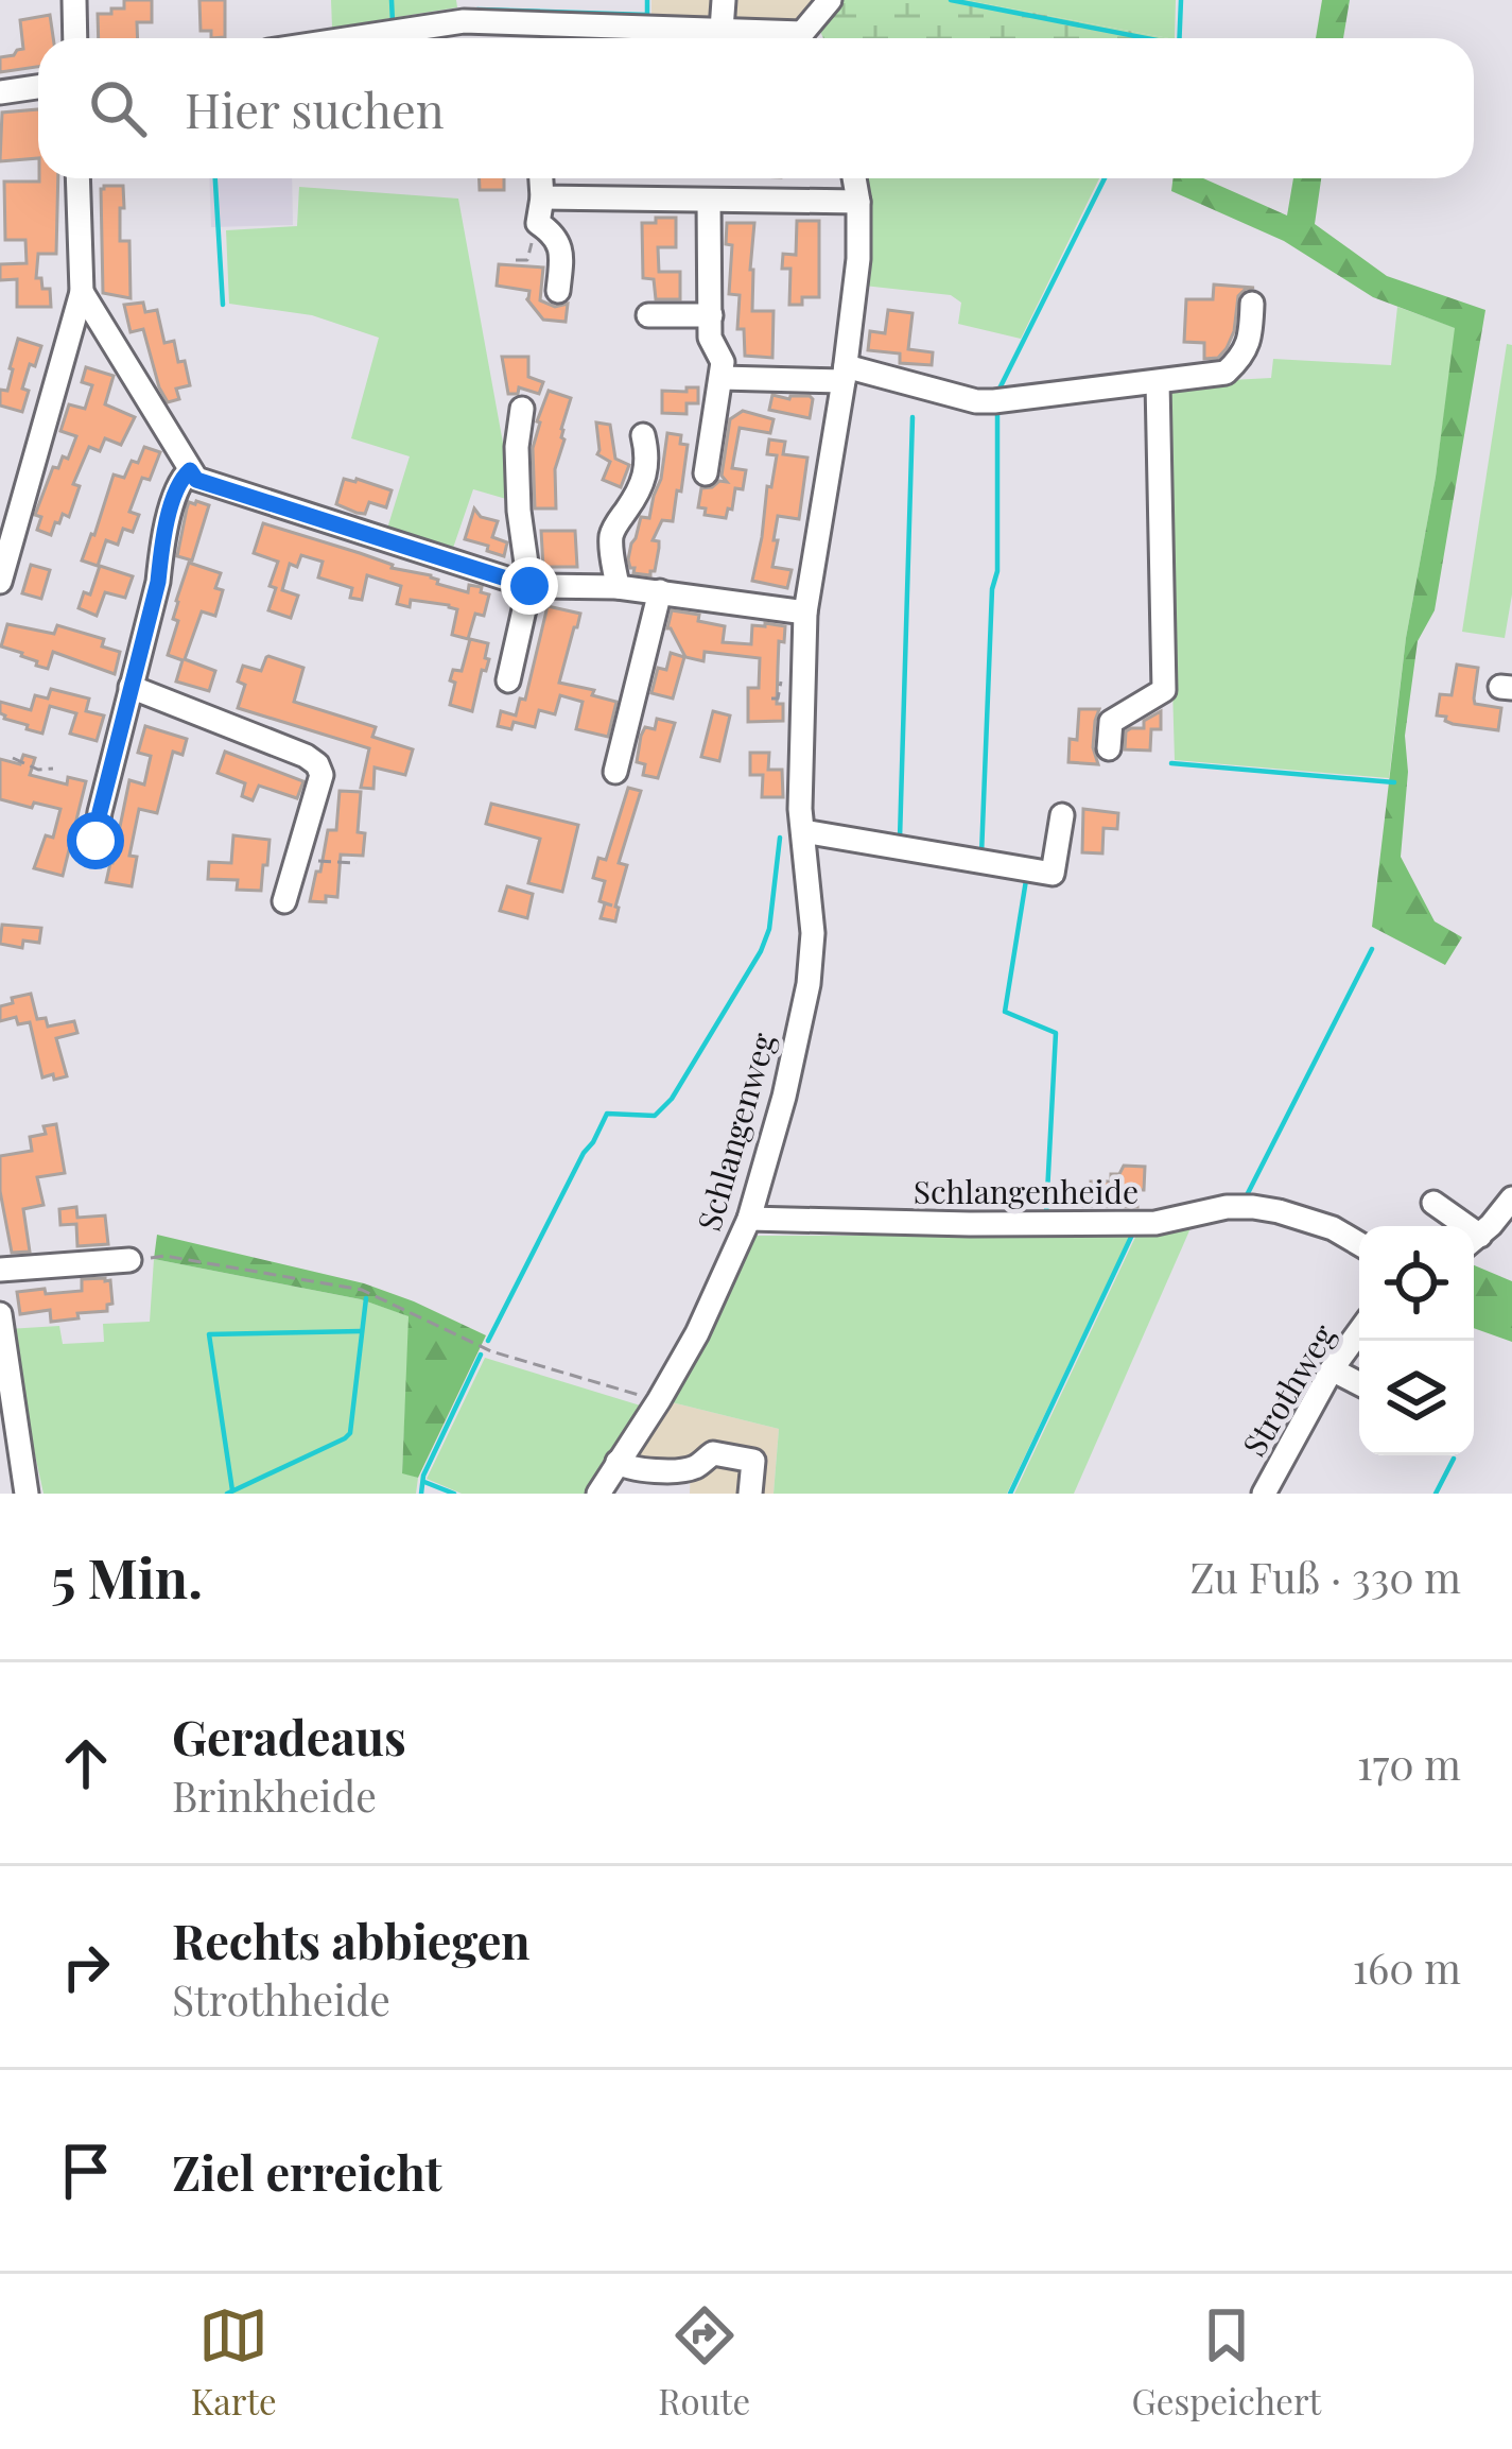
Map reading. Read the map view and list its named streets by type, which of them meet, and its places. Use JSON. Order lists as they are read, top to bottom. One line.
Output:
{"streets":{"street":["Schlangenweg","Schlangenheide","Strothweg"]},"crossings":[["Schlangenweg","Schlangenheide"]],"page":{"search":"Hier suchen","heading":["5 Min.","Zu Fuß · 330 m"],"list":[["Geradeaus","Brinkheide","170 m"],["Rechts abbiegen","Strothheide","160 m"],"Ziel erreicht"],"nav":["Karte","Route","Gespeichert"]}}
